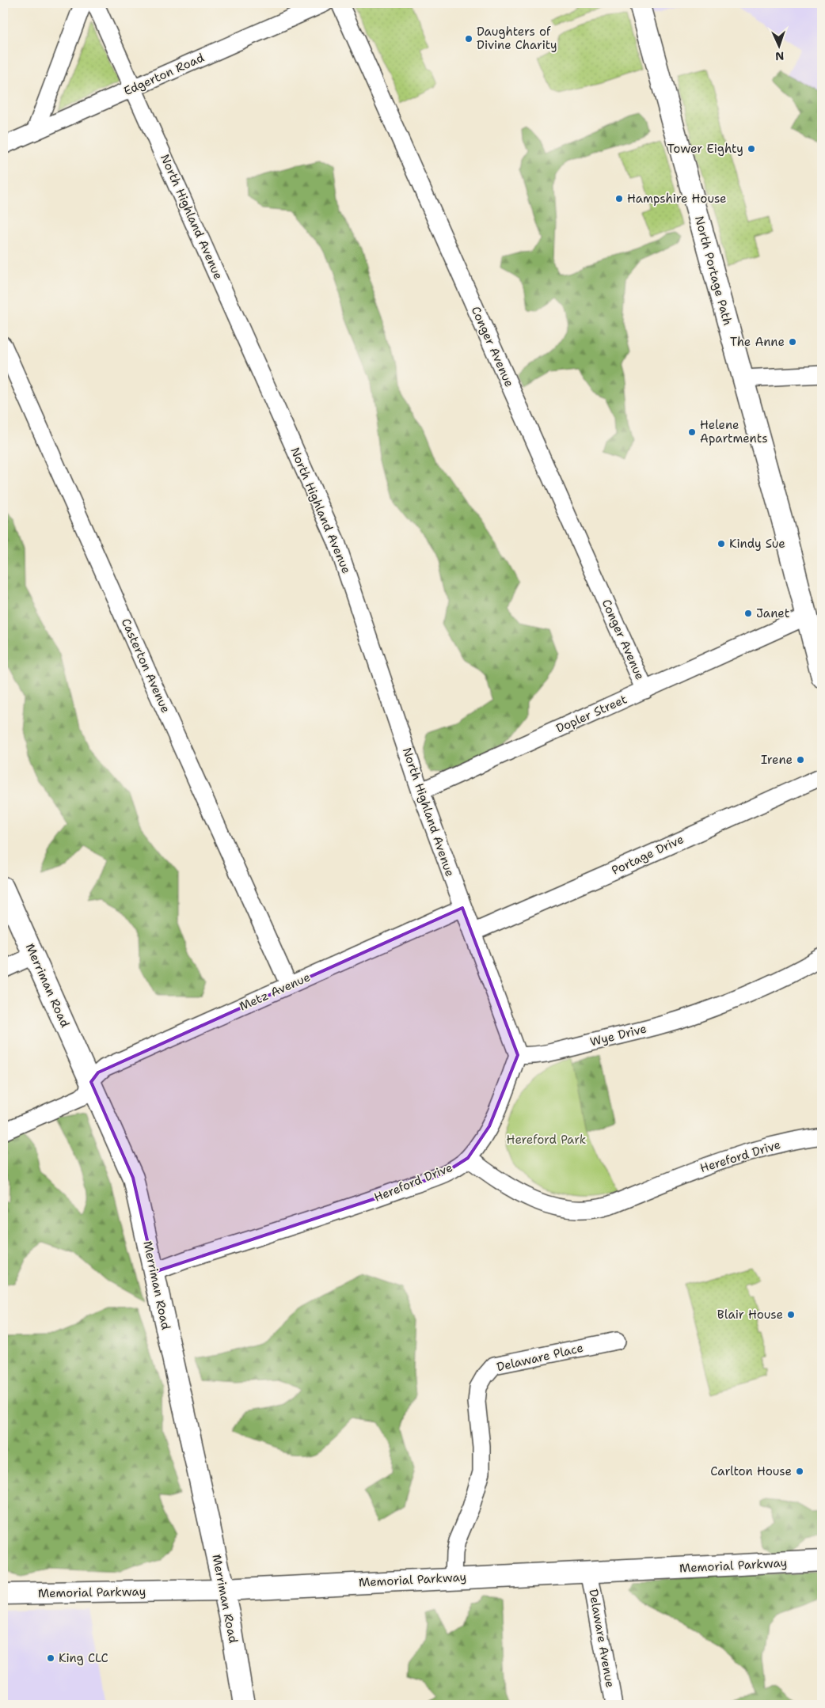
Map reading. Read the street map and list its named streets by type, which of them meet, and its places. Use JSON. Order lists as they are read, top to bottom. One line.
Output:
{"streets":{"main road":["North Portage Path","Merriman Road","Memorial Parkway"],"street":["Edgerton Road","North Highland Avenue","Conger Avenue","Casterton Avenue","Dopler Street","Portage Drive","Metz Avenue","Wye Drive","Hereford Drive","Delaware Place","Delaware Avenue"]},"crossings":[["Edgerton Road","North Highland Avenue"],["North Highland Avenue","Dopler Street"],["North Highland Avenue","Portage Drive"],["North Highland Avenue","Metz Avenue"],["North Highland Avenue","Wye Drive"],["North Portage Path","Dopler Street"],["Conger Avenue","Dopler Street"],["Casterton Avenue","Metz Avenue"],["Merriman Road","Metz Avenue"],["Merriman Road","Hereford Drive"],["Merriman Road","Memorial Parkway"],["Delaware Place","Memorial Parkway"],["Memorial Parkway","Delaware Avenue"]],"parks":["Hereford Park"],"places":["Daughters of Divine Charity","Tower Eighty","Hampshire House","The Anne","Helene Apartments","Kindy Sue","Janet","Irene","Blair House","Carlton House","King CLC"],"north":"bottom"}
